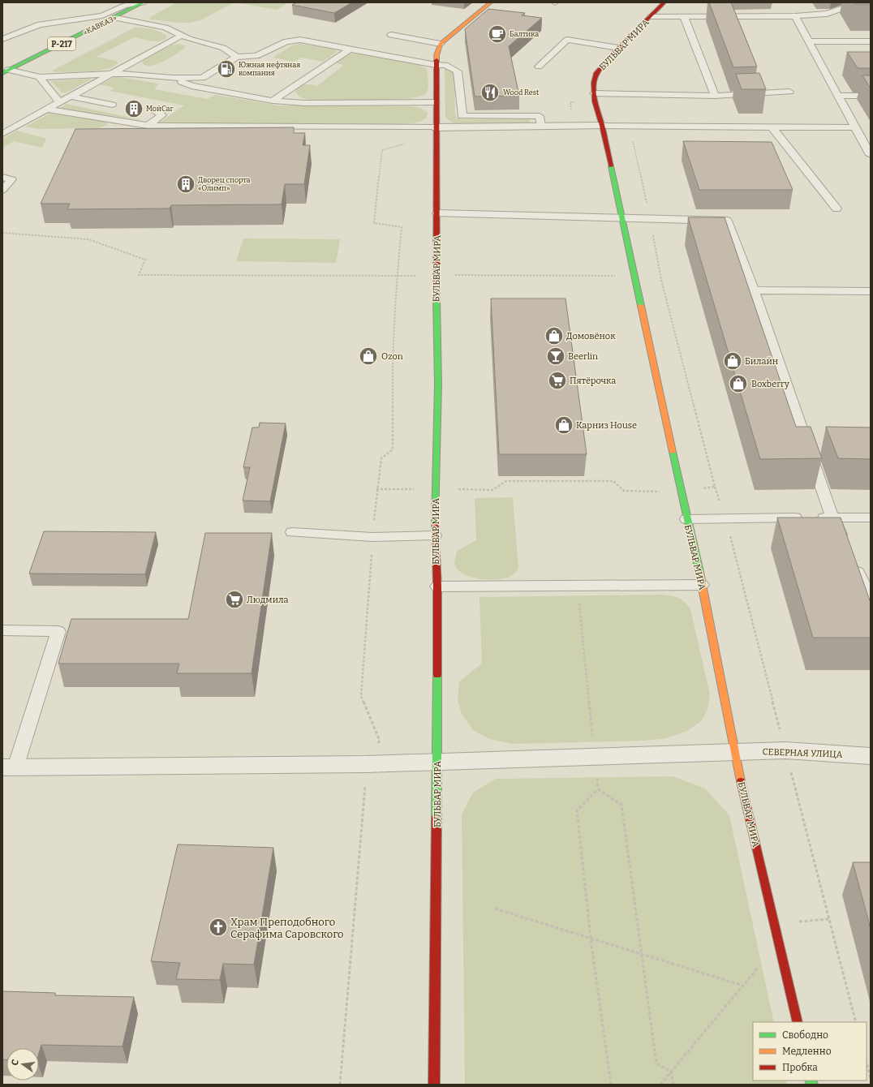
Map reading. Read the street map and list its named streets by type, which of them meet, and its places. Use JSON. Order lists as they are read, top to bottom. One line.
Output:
{"streets":{"main road":["«КАВКАЗ»","Р-217","БУЛЬВАР МИРА"],"street":["СЕВЕРНАЯ УЛИЦА"]},"crossings":[["БУЛЬВАР МИРА","СЕВЕРНАЯ УЛИЦА"]],"places":{"cafe":["Балтика"],"fuel station":["Южная нефтяная компания"],"restaurant":["Wood Rest"],"building":["МойCar","Дворец спорта «Олимп»"],"shop":["Домовёнок","Ozon","Билайн","Boxberry","Карниз House"],"bar":["Beerlin"],"supermarket":["Пятёрочка","Людмила"],"church":["Храм Преподобного Серафима Саровского"]},"legend":["Свободно","Медленно","Пробка"],"north":"left"}
